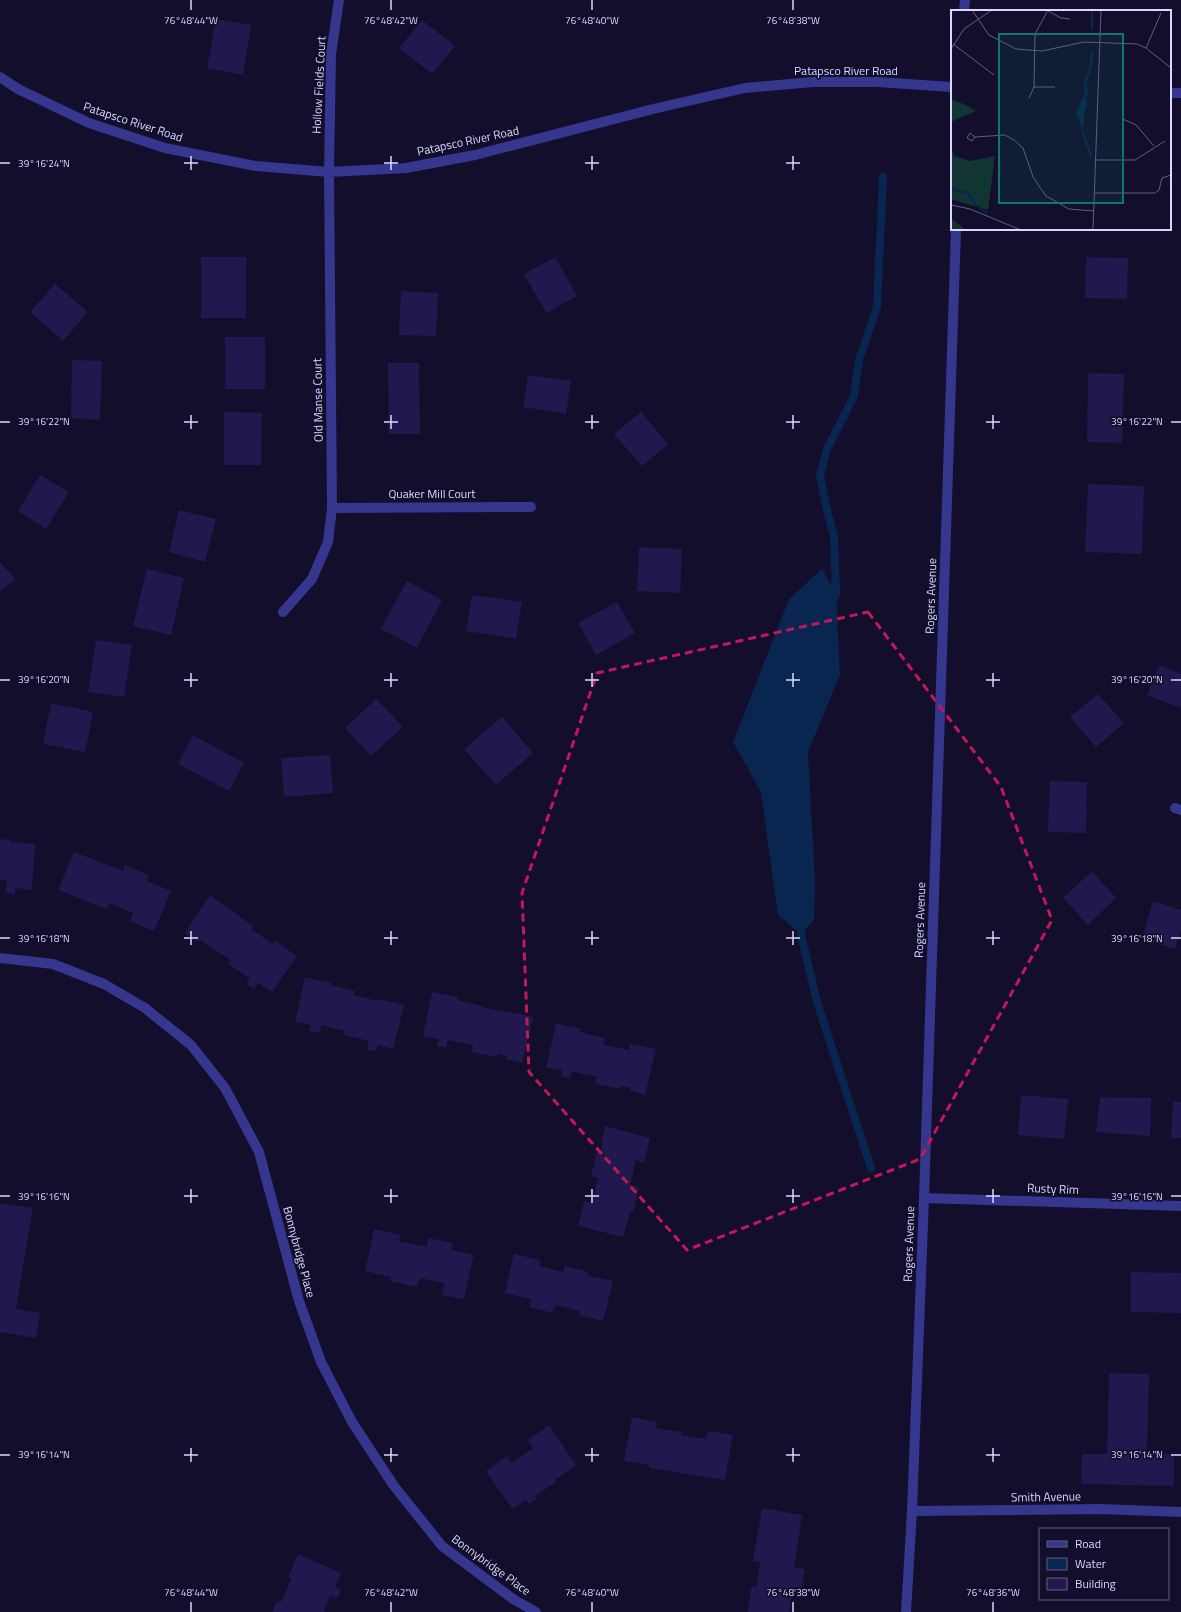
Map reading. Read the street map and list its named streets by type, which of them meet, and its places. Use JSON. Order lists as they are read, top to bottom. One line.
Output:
{"streets":{"street":["Patapsco River Road","Hollow Fields Court","Old Manse Court","Quaker Mill Court","Rogers Avenue","Rusty Rim","Bonnybridge Place","Smith Avenue"]},"crossings":[["Patapsco River Road","Hollow Fields Court"],["Patapsco River Road","Old Manse Court"],["Hollow Fields Court","Old Manse Court"],["Old Manse Court","Quaker Mill Court"],["Rogers Avenue","Rusty Rim"],["Rogers Avenue","Smith Avenue"]],"legend":["Road","Water","Building"],"coordinates":["76°48'44\"W","76°48'42\"W","76°48'40\"W","76°48'38\"W","39°16'24\"N","39°16'22\"N","39°16'20\"N","39°16'18\"N","39°16'16\"N","39°16'14\"N","76°48'36\"W"]}
